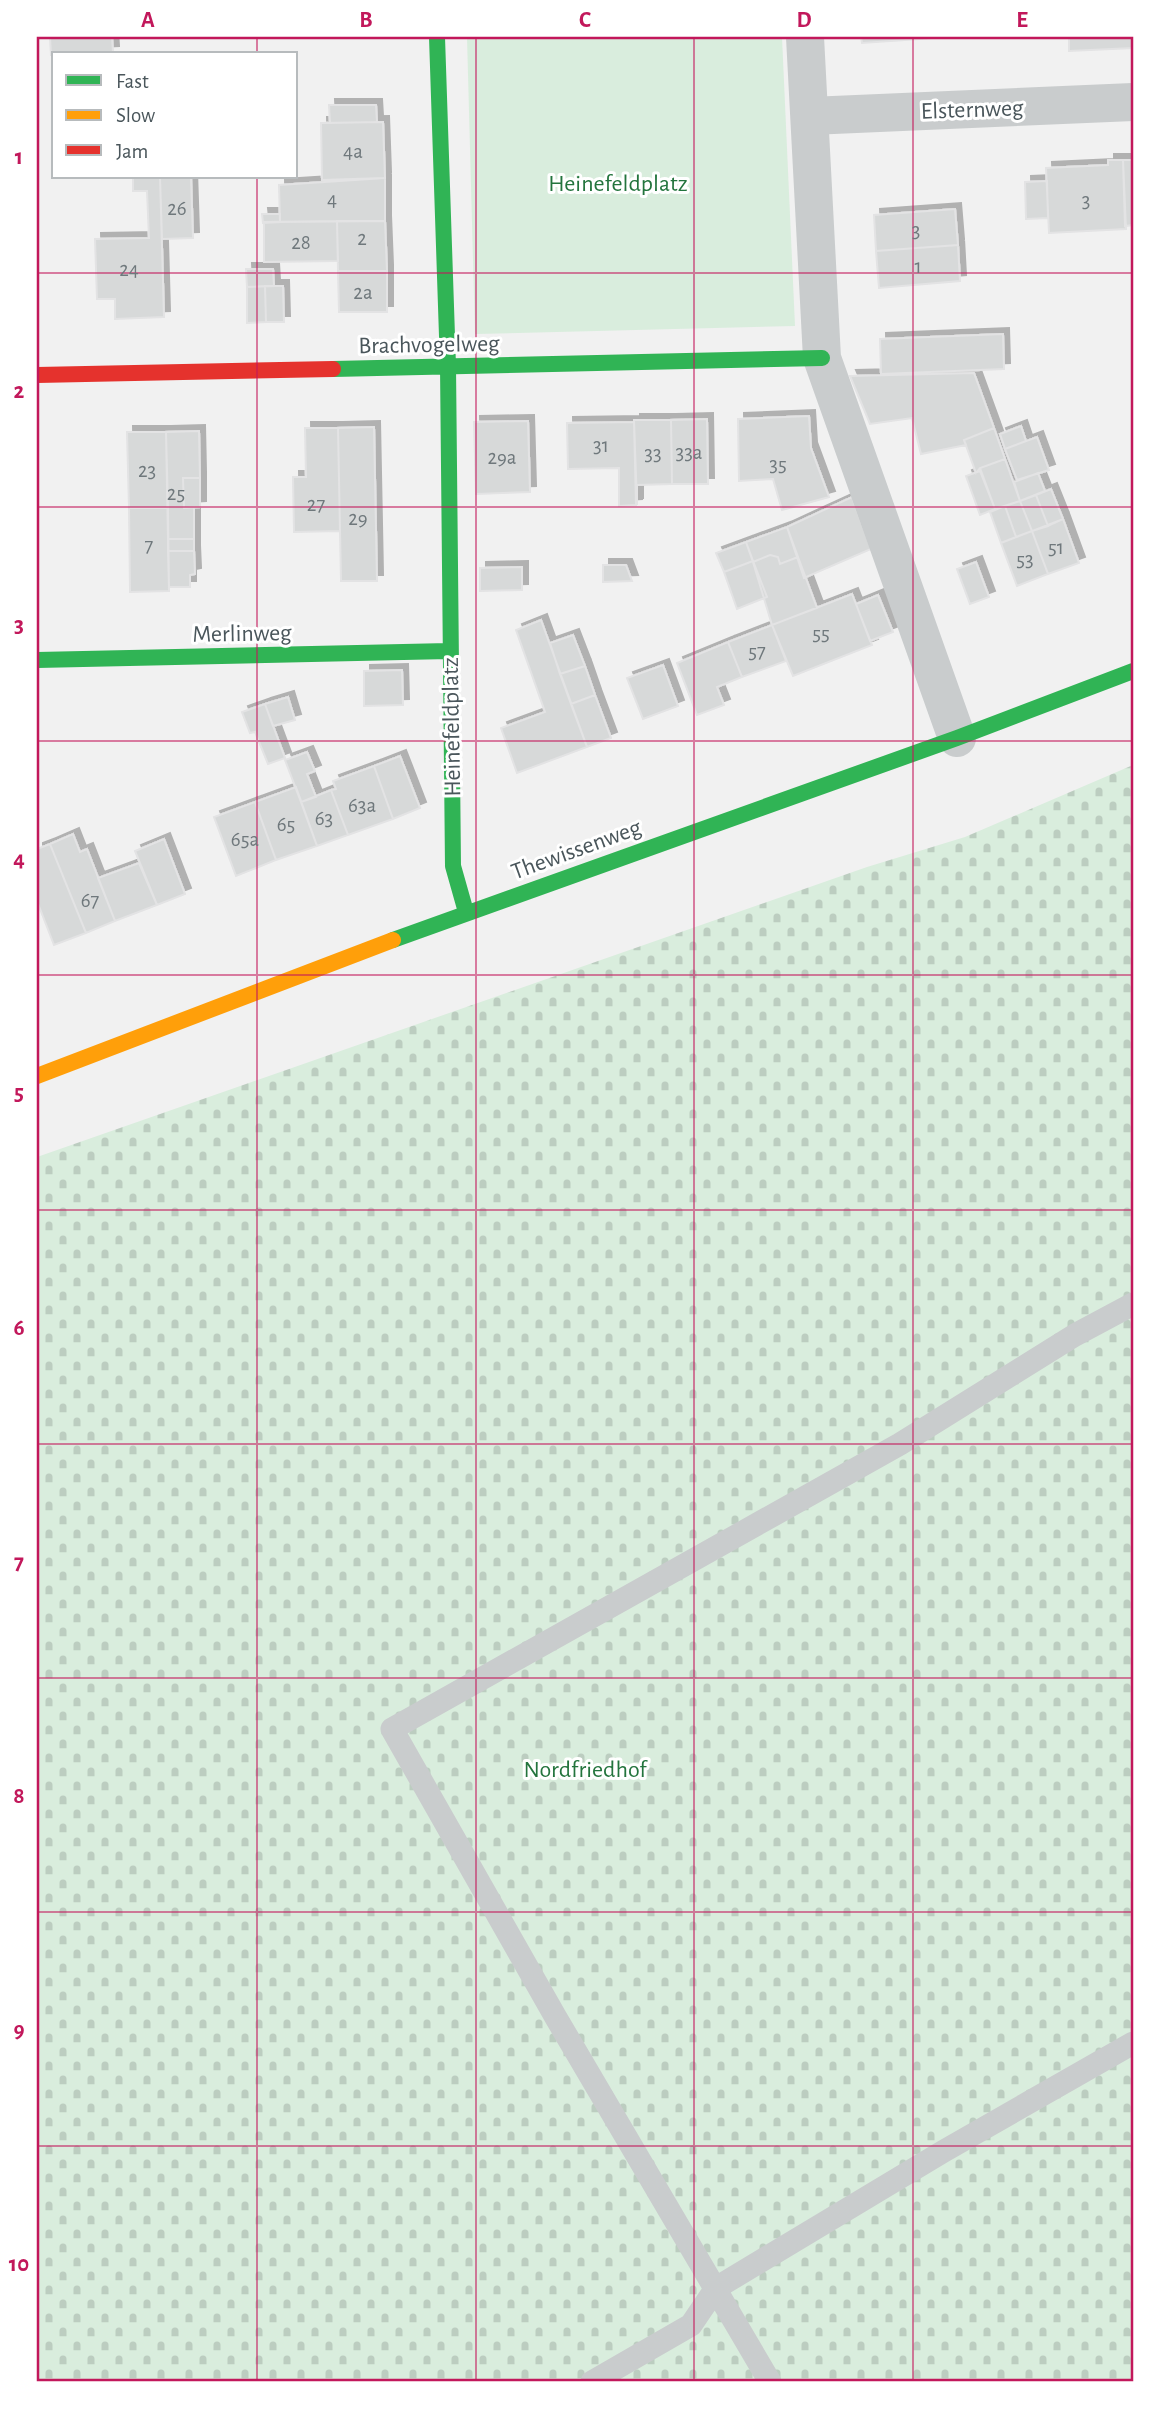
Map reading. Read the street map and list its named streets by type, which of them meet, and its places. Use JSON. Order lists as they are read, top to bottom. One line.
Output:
{"streets":{"street":["Elsternweg","Brachvogelweg","Merlinweg","Heinefeldplatz","Thewissenweg"]},"crossings":[["Brachvogelweg","Heinefeldplatz"],["Merlinweg","Heinefeldplatz"],["Heinefeldplatz","Thewissenweg"]],"parks":["Heinefeldplatz","Nordfriedhof"],"house_numbers":["4a","4","3","26","3","2","28","1","24","2a","31","33a","33","29a","35","23","25","27","29","7","51","53","55","57","63a","63","65","65a","67"],"legend":["Fast","Slow","Jam"],"grid":{"columns":["A","B","C","D","E"],"rows":["1","2","3","4","5","6","7","8","9","10"]}}
